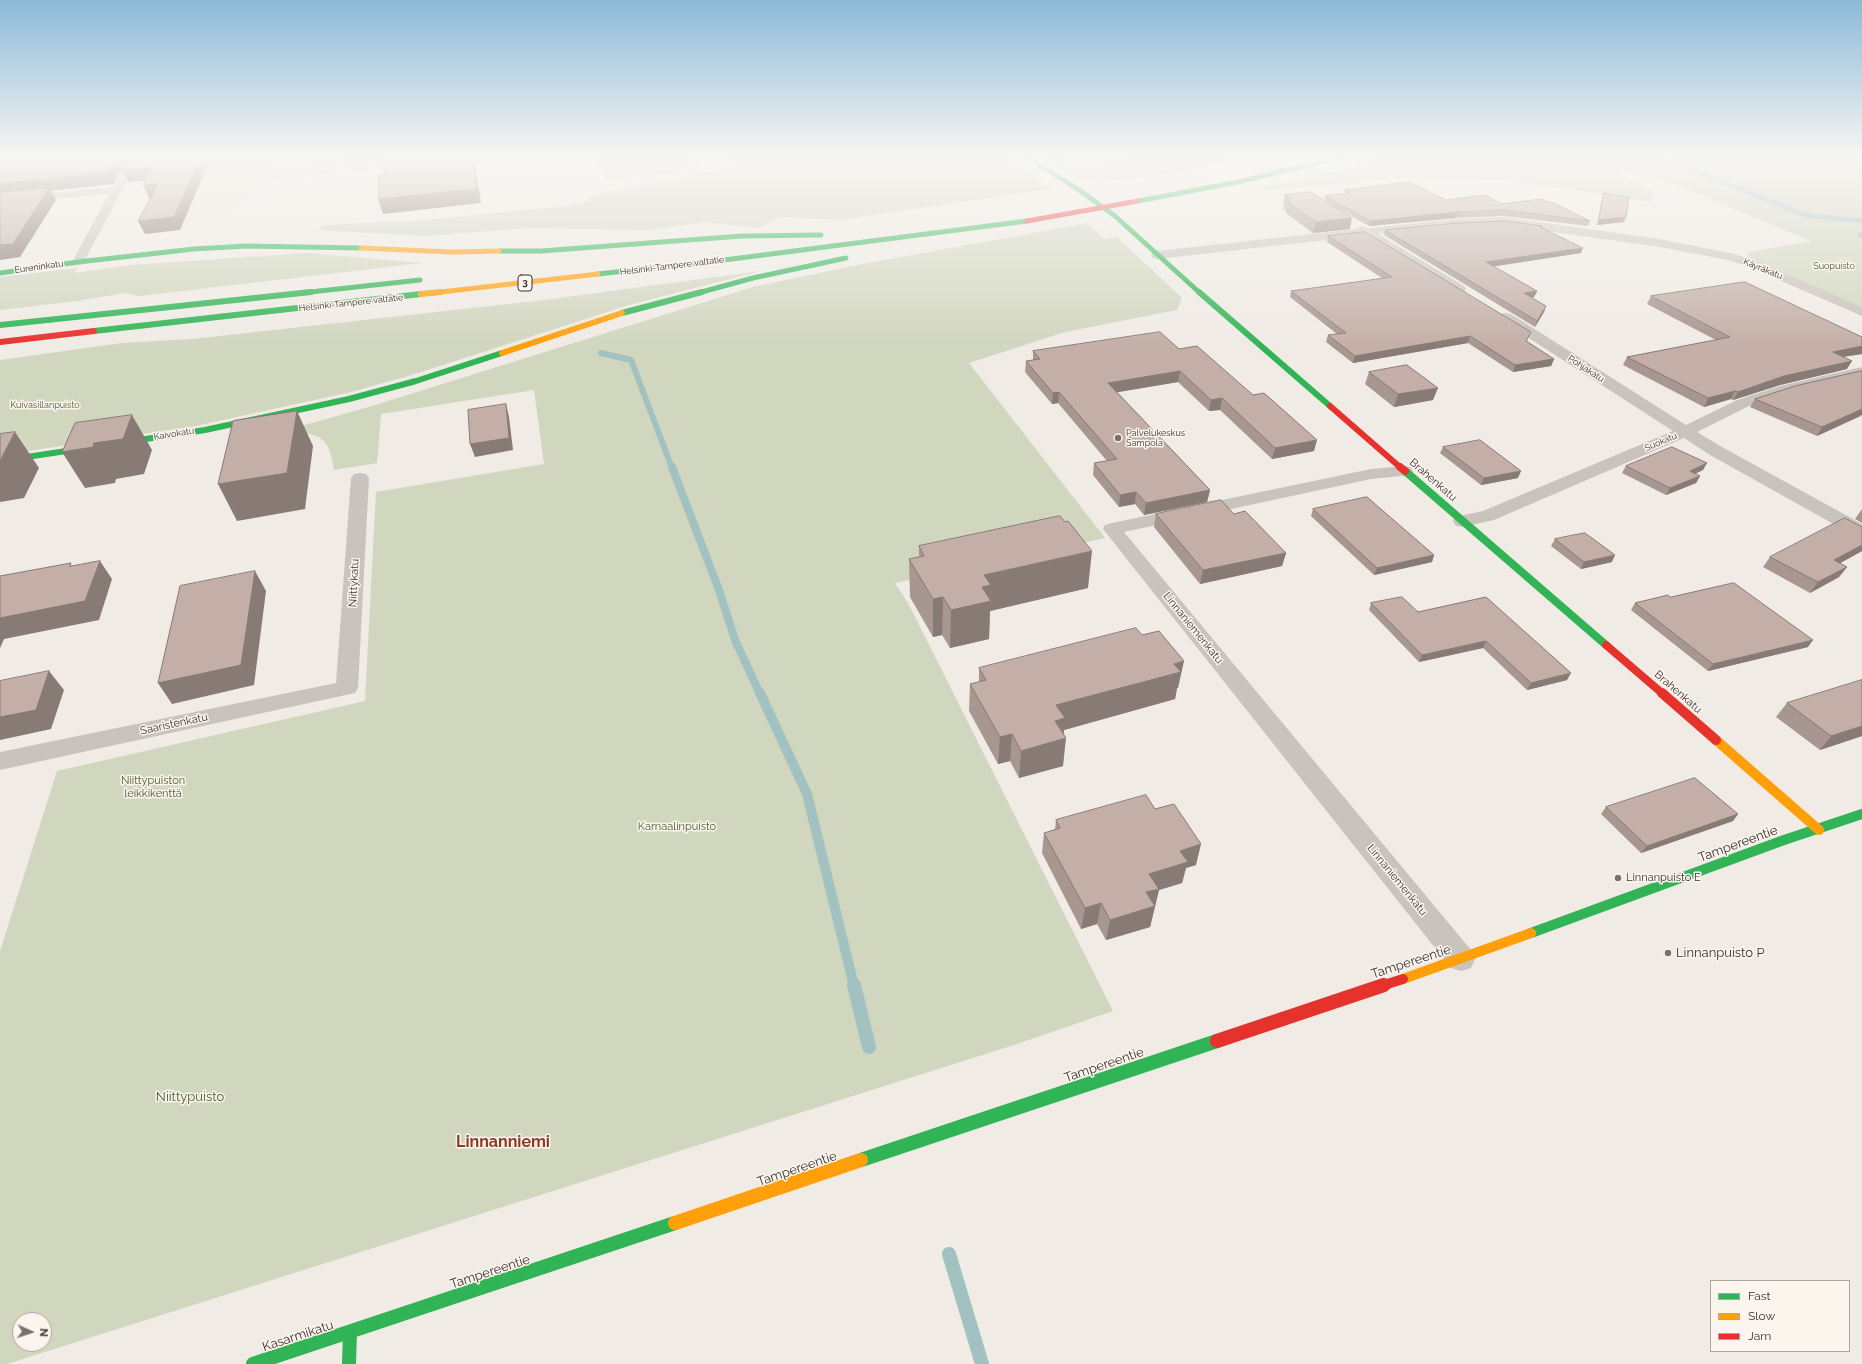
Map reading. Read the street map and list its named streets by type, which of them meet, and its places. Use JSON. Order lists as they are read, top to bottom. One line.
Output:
{"streets":{"main road":["Helsinki-Tampere valtatie","Eureninkatu","3","Kaivokatu","Brahenkatu","Tampereentie","Kasarmikatu"],"street":["Käyräkatu","Pohjakatu","Suokatu","Niittykatu","Linnaniemenkatu","Saaristenkatu"]},"crossings":[["Helsinki-Tampere valtatie","Eureninkatu"],["Käyräkatu","Brahenkatu"],["Pohjakatu","Suokatu"],["Suokatu","Brahenkatu"],["Brahenkatu","Linnaniemenkatu"],["Brahenkatu","Tampereentie"],["Niittykatu","Saaristenkatu"],["Linnaniemenkatu","Tampereentie"],["Tampereentie","Kasarmikatu"]],"districts":["Linnanniemi"],"parks":["Suopuisto","Kuivasillanpuisto","Niittypuiston leikkikenttä","Karnaalinpuisto","Niittypuisto"],"places":["Palvelukeskus Sampola","Linnanpuisto E","Linnanpuisto P"],"legend":["Fast","Slow","Jam"],"north":"right"}
